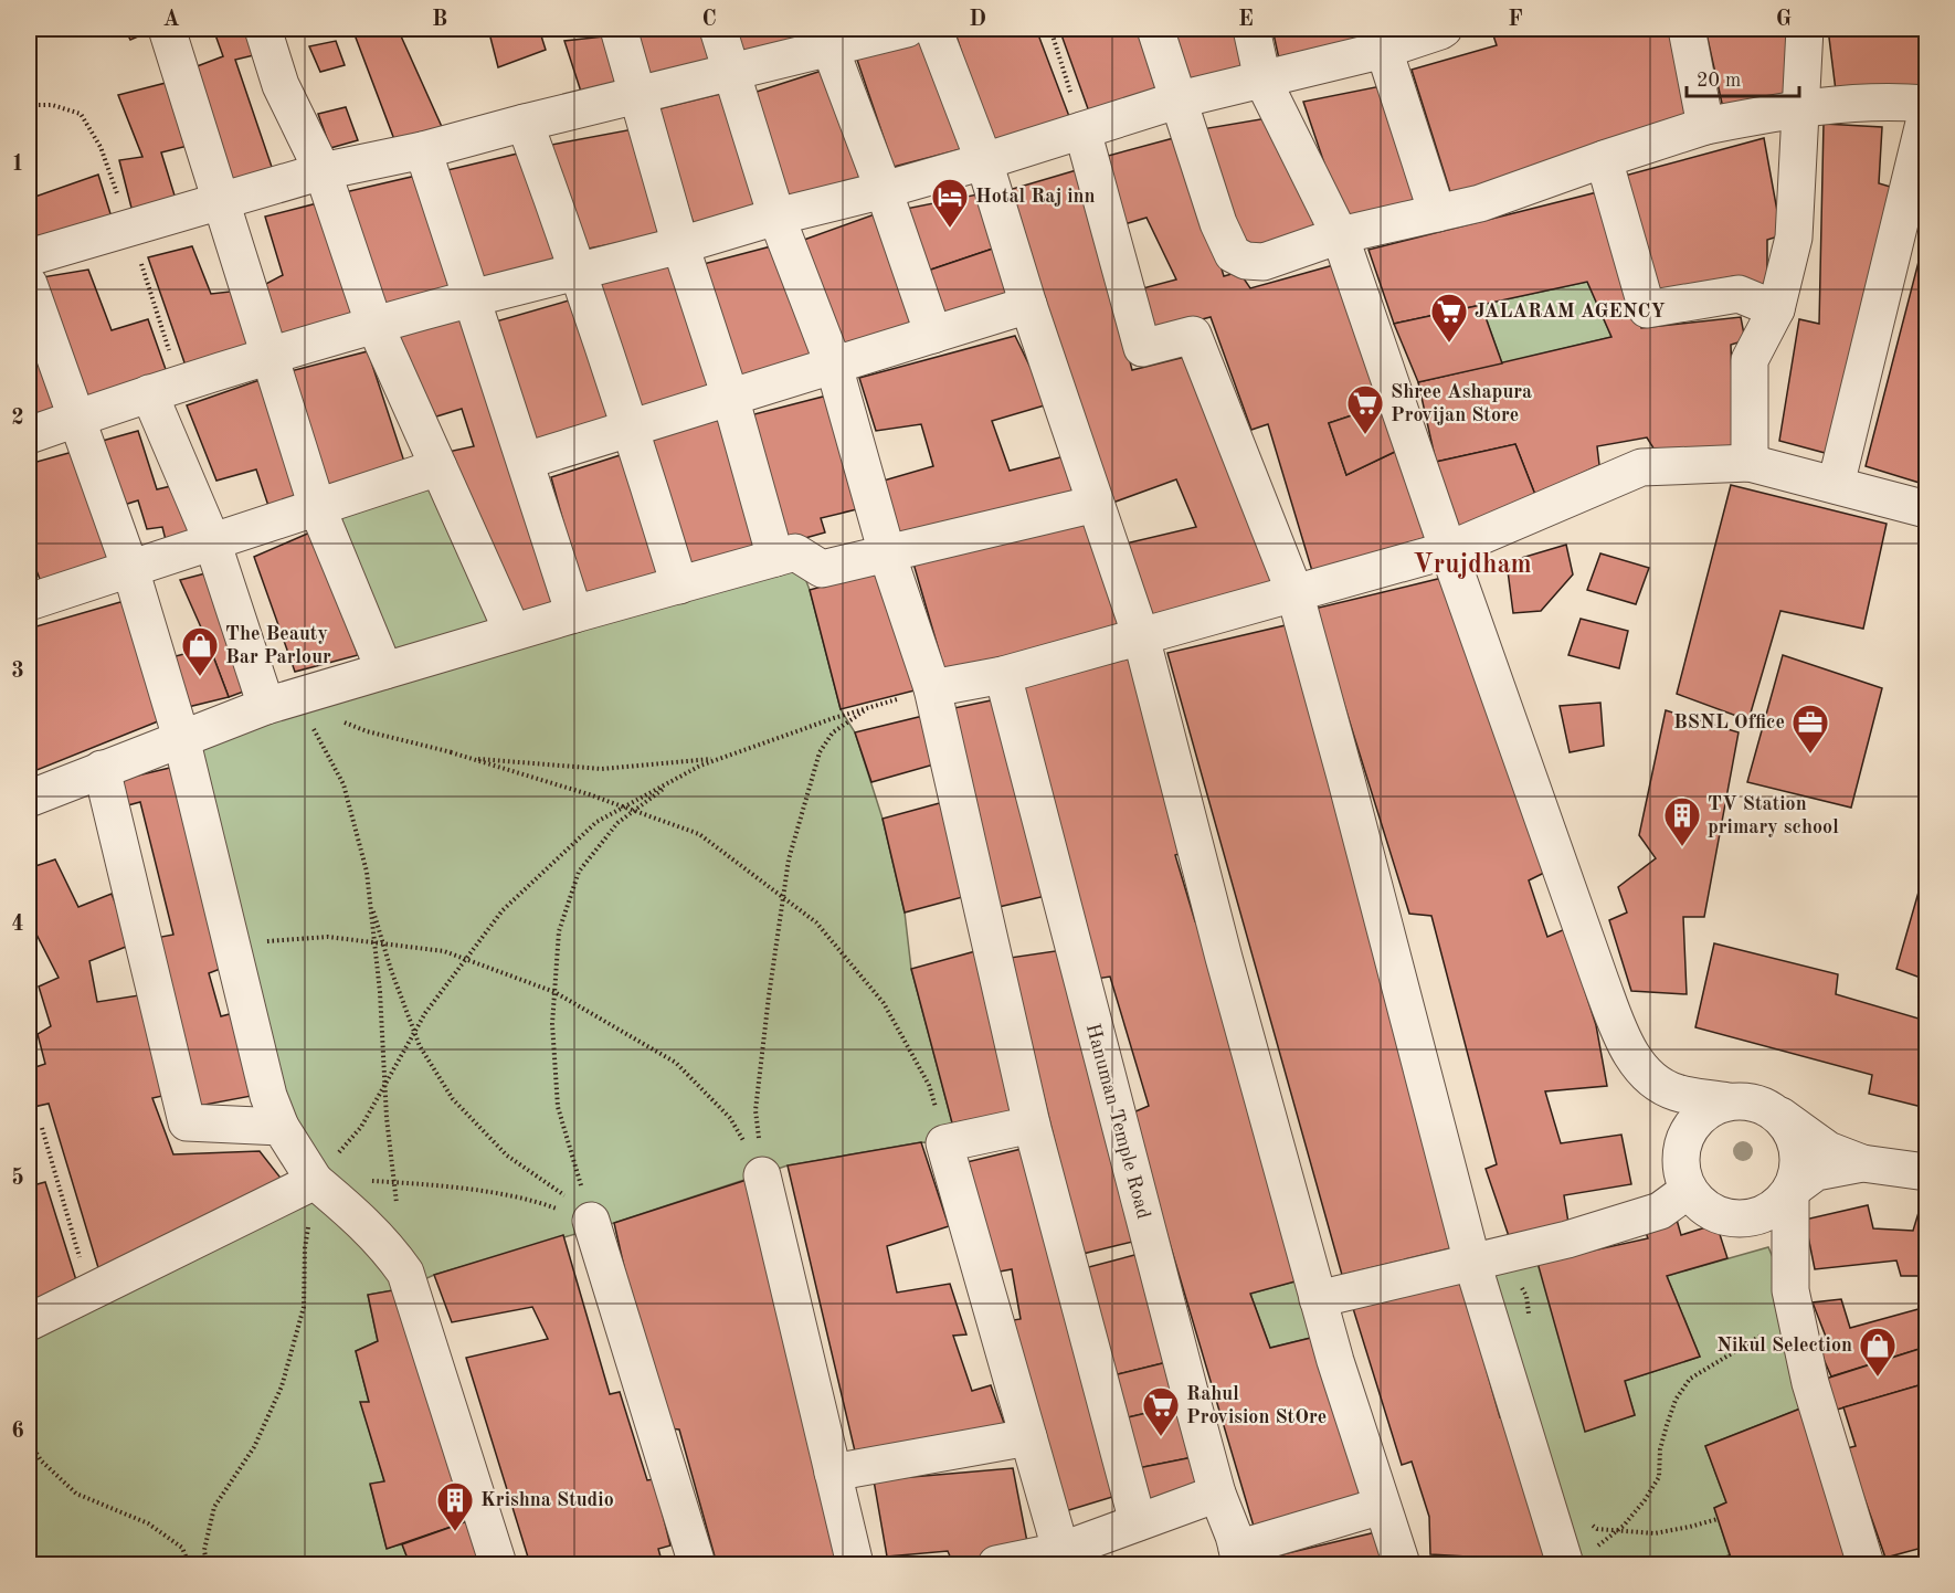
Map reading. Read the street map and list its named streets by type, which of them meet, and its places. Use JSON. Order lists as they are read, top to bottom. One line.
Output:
{"streets":{"street":["Hanuman Temple Road"]},"districts":["Vrujdham"],"places":{"hotel":["Hotal Raj inn"],"supermarket":["JALARAM AGENCY","Shree Ashapura Provijan Store","Rahul Provision StOre"],"shop":["The Beauty Bar Parlour","Nikul Selection"],"office":["BSNL Office"],"building":["TV Station primary school","Krishna Studio"]},"scale_bar":"20 m","grid":{"columns":["A","B","C","D","E","F","G"],"rows":["1","2","3","4","5","6"]}}
